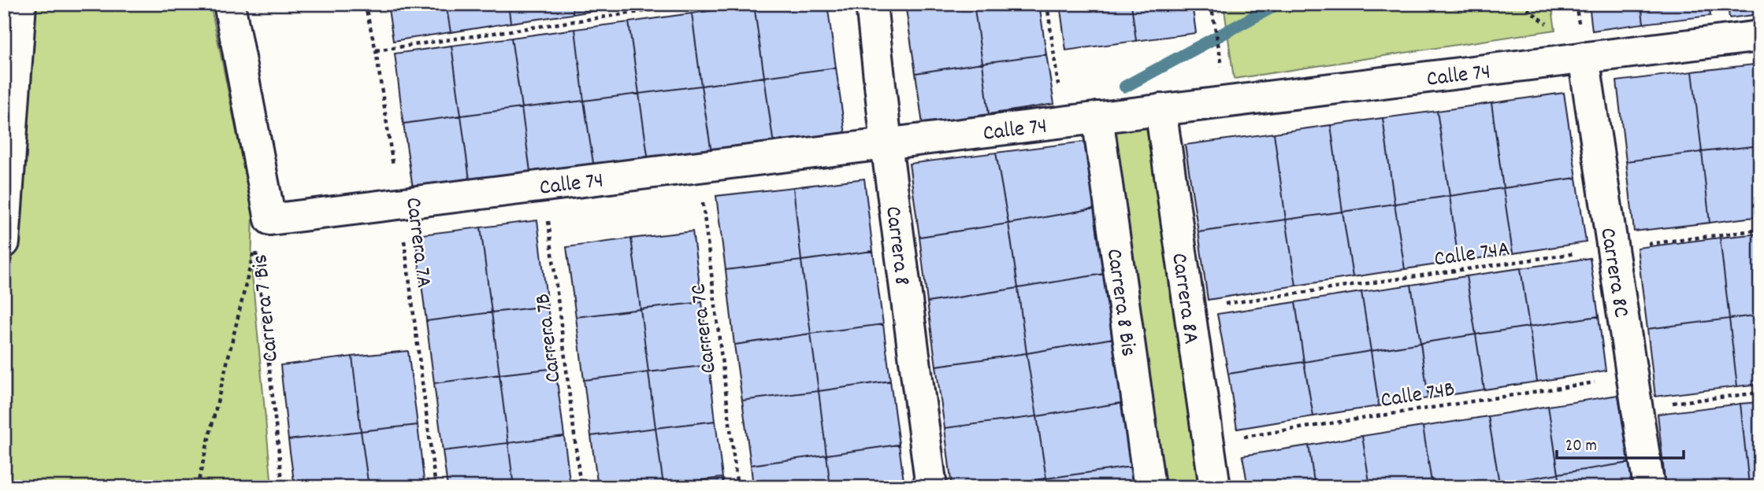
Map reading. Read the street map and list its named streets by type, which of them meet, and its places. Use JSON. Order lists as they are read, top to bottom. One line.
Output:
{"streets":{"street":["Calle 74","Carrera 8","Carrera 8C","Carrera 8A","Carrera 8 Bis"],"path":["Carrera 7A","Calle 74A","Carrera 7 Bis","Carrera 7C","Carrera 7B","Calle 74B"]},"crossings":[["Calle 74","Carrera 7A"],["Calle 74","Carrera 8"],["Calle 74","Carrera 8C"],["Calle 74","Carrera 8A"],["Calle 74","Carrera 8 Bis"],["Calle 74","Carrera 7C"],["Calle 74","Carrera 7B"],["Calle 74A","Carrera 8C"],["Calle 74A","Carrera 8A"],["Carrera 8C","Calle 74B"],["Carrera 8A","Calle 74B"]],"scale_bar":"20 m"}
